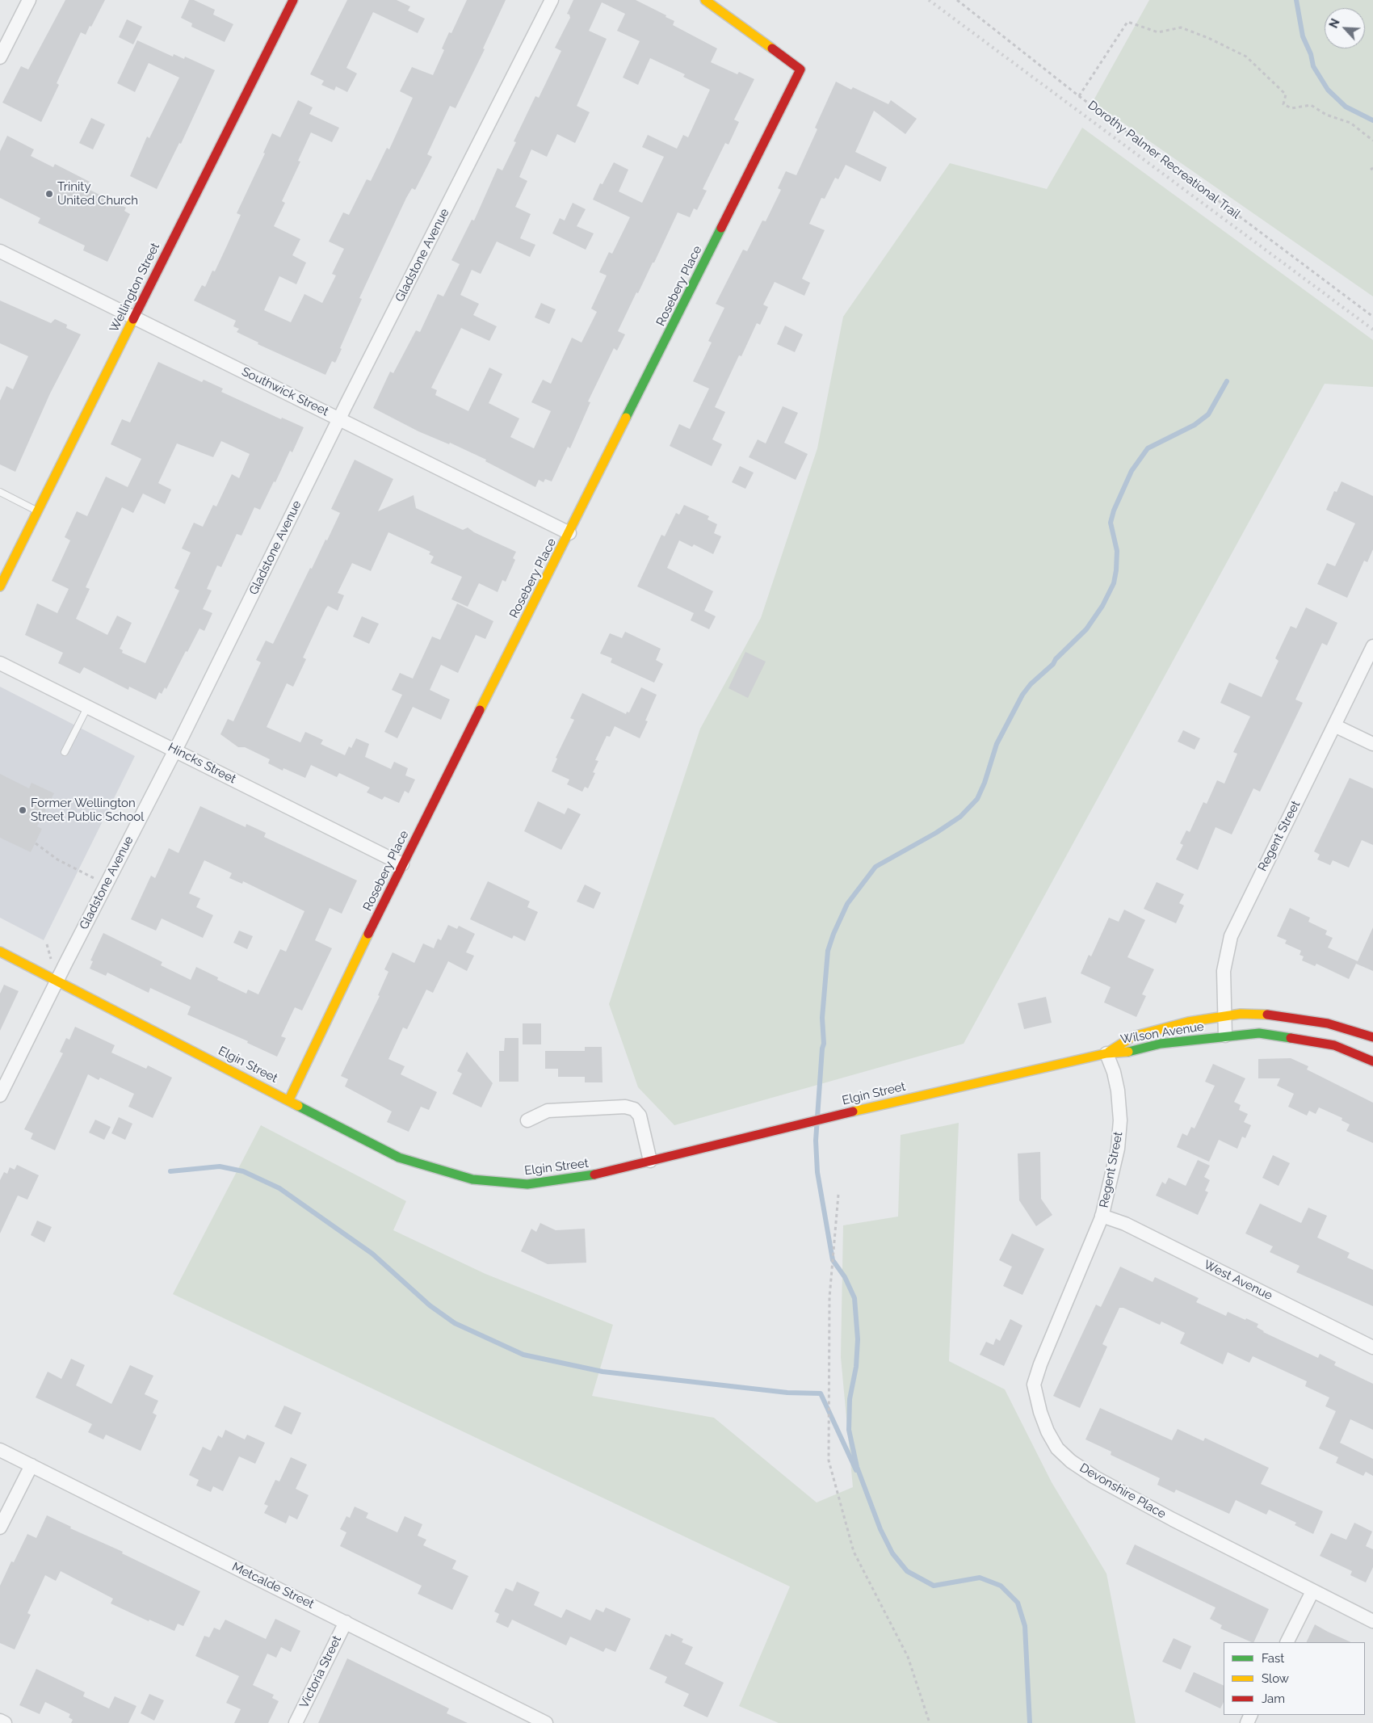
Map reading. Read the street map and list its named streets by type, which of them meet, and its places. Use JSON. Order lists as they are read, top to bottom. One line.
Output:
{"streets":{"street":["Gladstone Avenue","Rosebery Place","Wellington Street","Southwick Street","Hincks Street","Regent Street","Wilson Avenue","Elgin Street","West Avenue","Devonshire Place","Metcalde Street","Victoria Street"],"path":["Dorothy Palmer Recreational Trail"]},"crossings":[["Gladstone Avenue","Southwick Street"],["Gladstone Avenue","Hincks Street"],["Gladstone Avenue","Elgin Street"],["Rosebery Place","Southwick Street"],["Rosebery Place","Hincks Street"],["Rosebery Place","Elgin Street"],["Wellington Street","Southwick Street"],["Regent Street","Wilson Avenue"],["Regent Street","Elgin Street"],["Regent Street","West Avenue"],["Regent Street","Devonshire Place"],["Wilson Avenue","Elgin Street"],["West Avenue","Devonshire Place"],["Metcalde Street","Victoria Street"]],"places":["Trinity United Church","Former Wellington Street Public School"],"legend":["Fast","Slow","Jam"],"north":"top left"}
